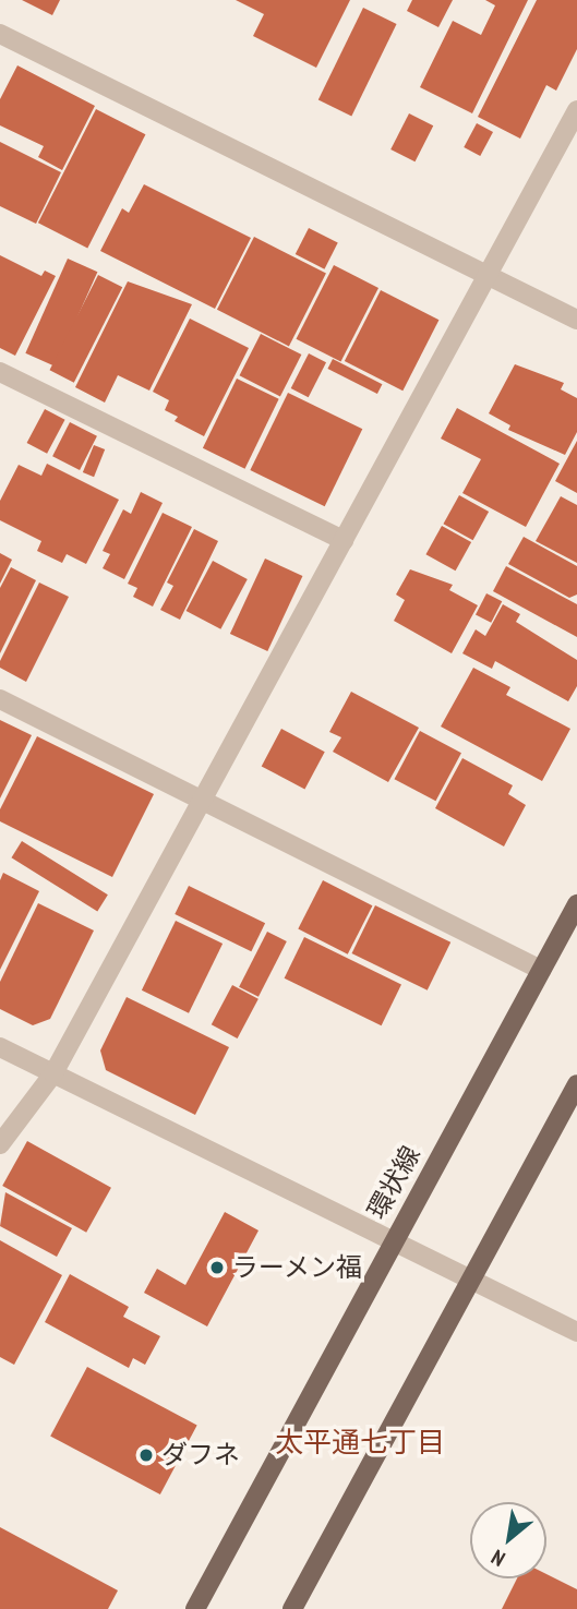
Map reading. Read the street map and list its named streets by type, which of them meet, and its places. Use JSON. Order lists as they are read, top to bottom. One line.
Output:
{"streets":{"main road":["環状線"]},"districts":["太平通七丁目"],"places":["ラーメン福","ダフネ"],"north":"bottom left"}
